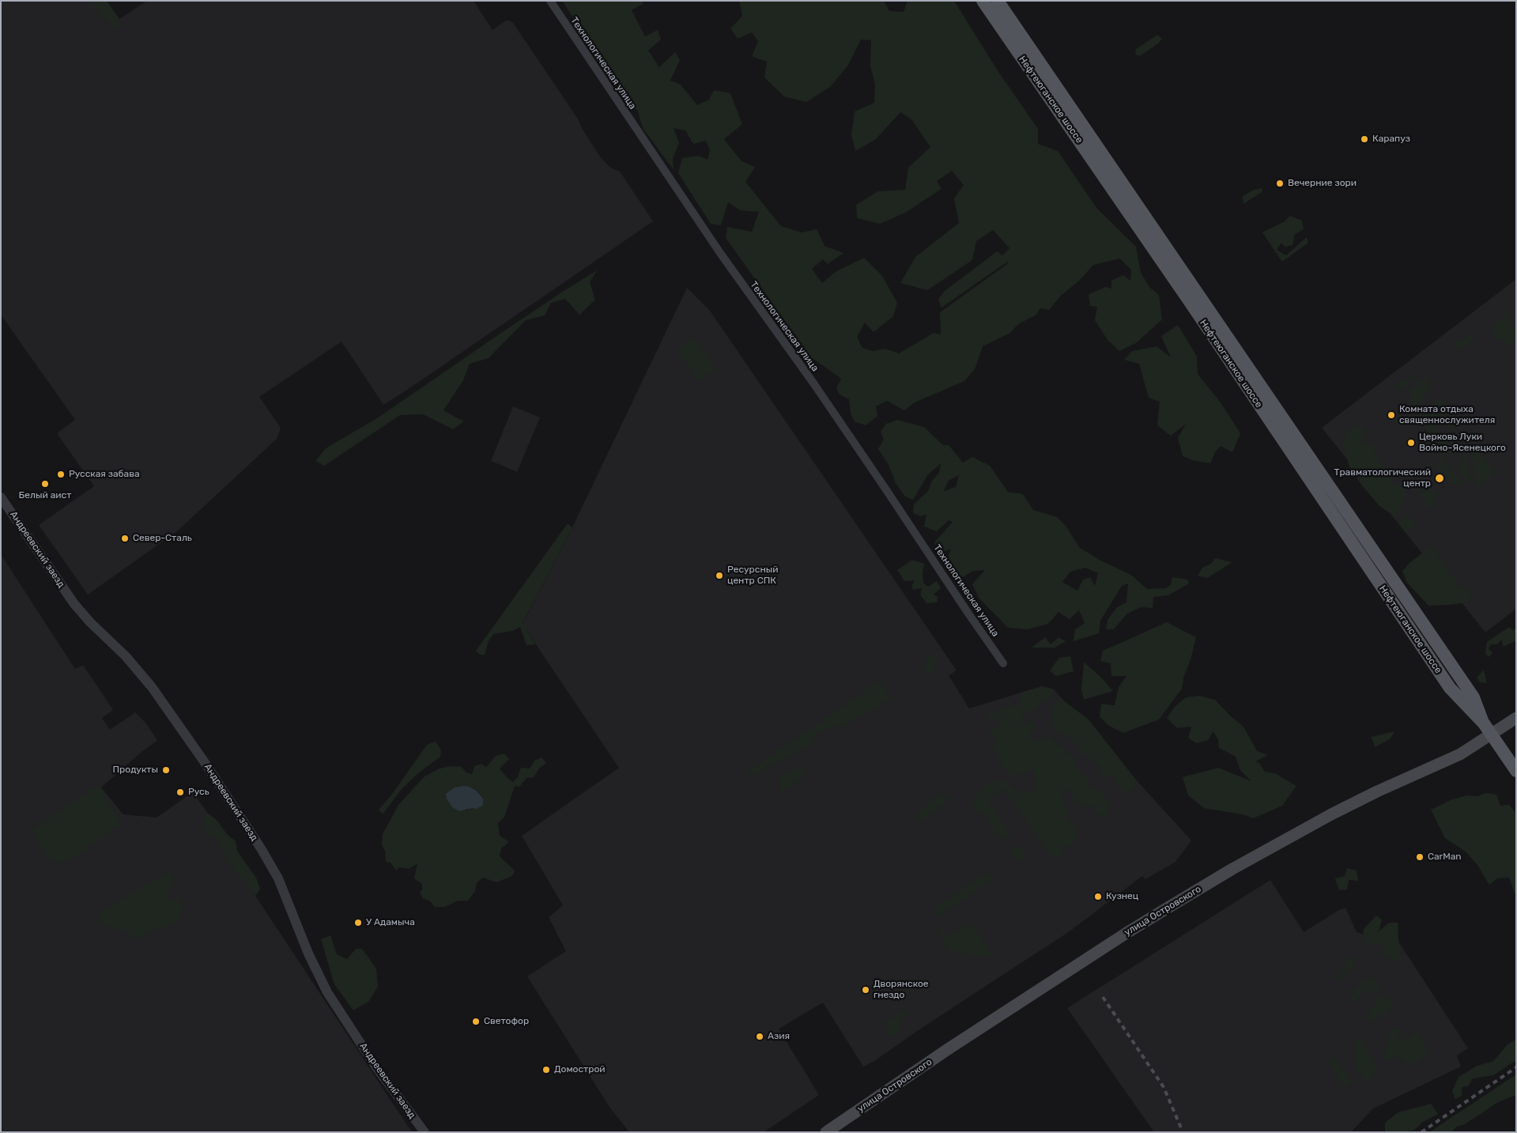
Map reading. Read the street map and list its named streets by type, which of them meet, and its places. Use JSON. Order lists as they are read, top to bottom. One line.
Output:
{"streets":{"main road":["Нефтеюганское шоссе","улица Островского"],"street":["Технологическая улица","Андреевский заезд"]},"crossings":[["Нефтеюганское шоссе","улица Островского"]],"places":["Карапуз","Вечерние зори","Комната отдыха священнослужителя","Церковь Луки Войно-Ясенецкого","Русская забава","Травматологический центр","Белый аист","Север-Сталь","Ресурсный центр СПК","Продукты","Русь","CarMan","Кузнец","У Адамыча","Дворянское гнездо","Светофор","Азия","Домострой"]}
